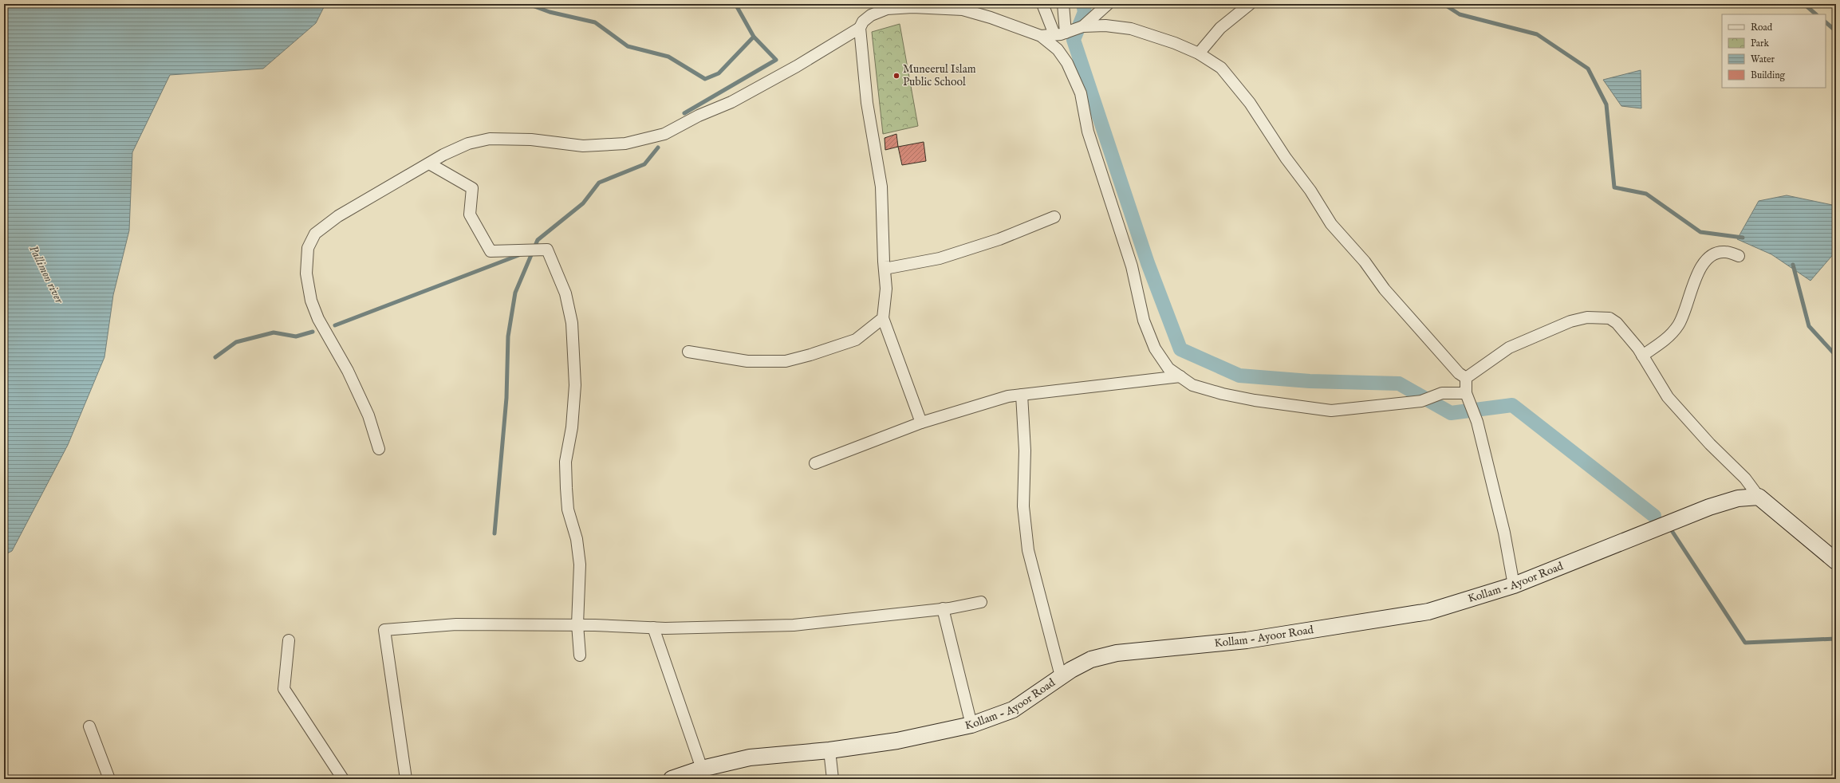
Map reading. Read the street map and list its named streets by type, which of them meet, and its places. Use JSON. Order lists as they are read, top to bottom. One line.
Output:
{"streets":{"main road":["Kollam - Ayoor Road"]},"water":["Pallimon river"],"places":["Muneerul Islam Public School"],"legend":["Road","Park","Water","Building"]}
